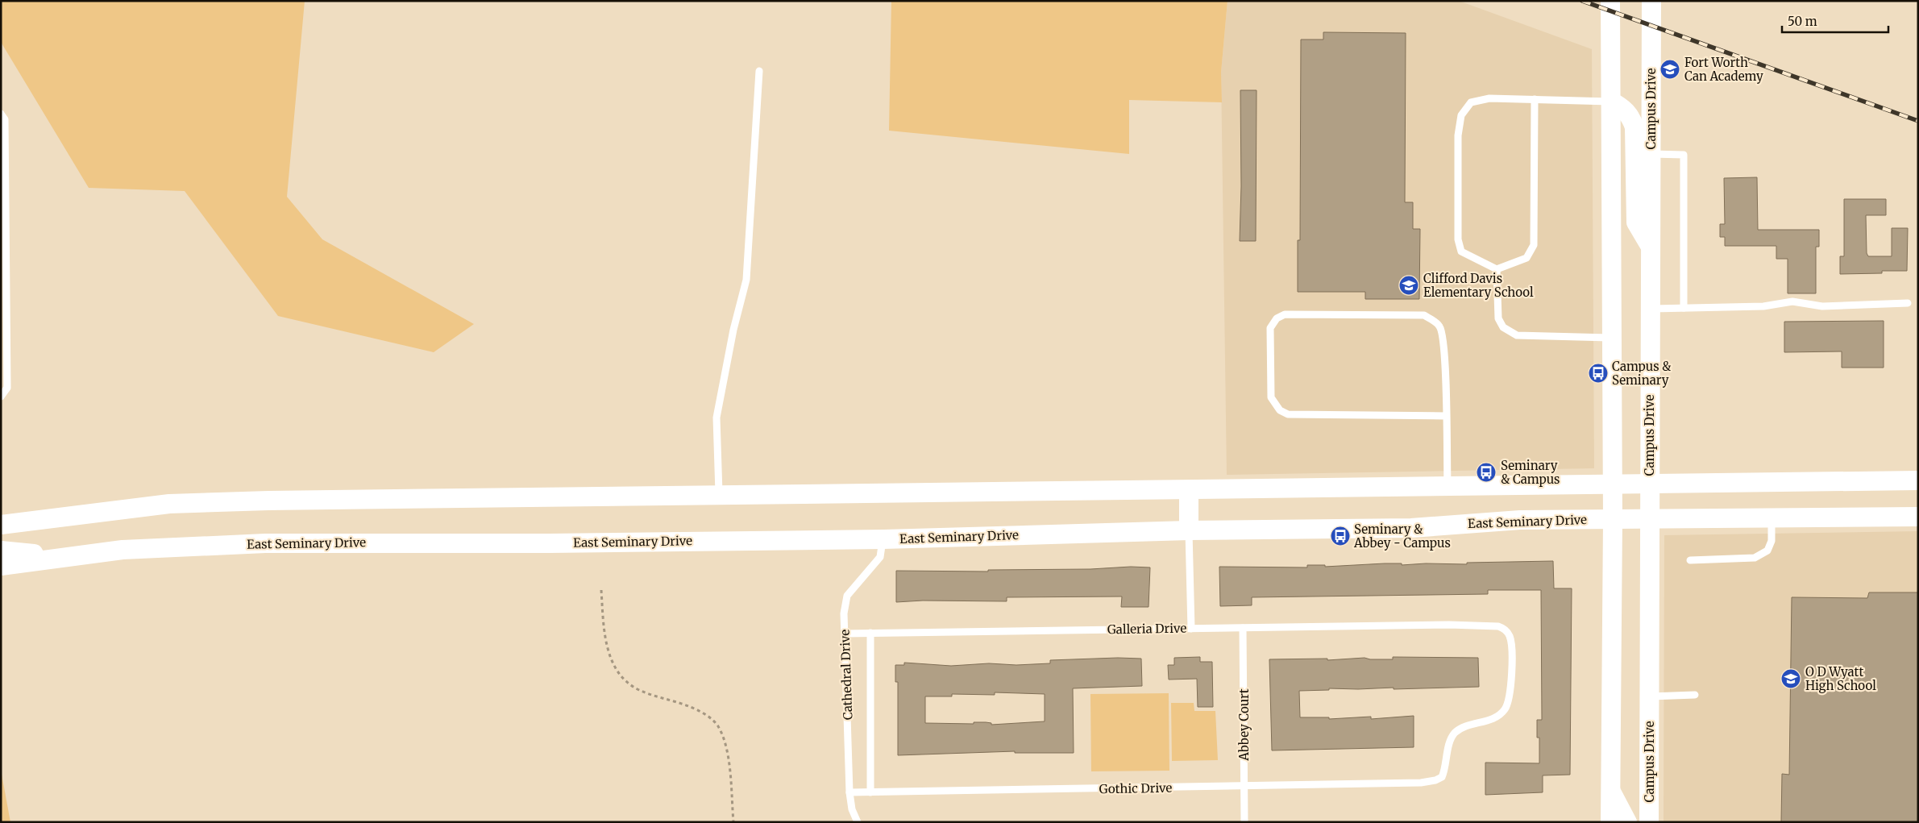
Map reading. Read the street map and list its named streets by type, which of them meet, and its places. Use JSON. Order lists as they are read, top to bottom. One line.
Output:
{"streets":{"main road":["Campus Drive","East Seminary Drive"],"lane":["Galleria Drive","Cathedral Drive","Abbey Court","Gothic Drive"]},"crossings":[["Campus Drive","East Seminary Drive"],["East Seminary Drive","Cathedral Drive"],["Galleria Drive","Cathedral Drive"],["Galleria Drive","Abbey Court"],["Galleria Drive","Gothic Drive"],["Cathedral Drive","Gothic Drive"],["Abbey Court","Gothic Drive"]],"places":{"school or university":["Fort Worth Can Academy","Clifford Davis Elementary School","O D Wyatt High School"],"bus stop":["Campus & Seminary","Seminary & Campus","Seminary & Abbey - Campus"]},"scale_bar":"50 m"}
